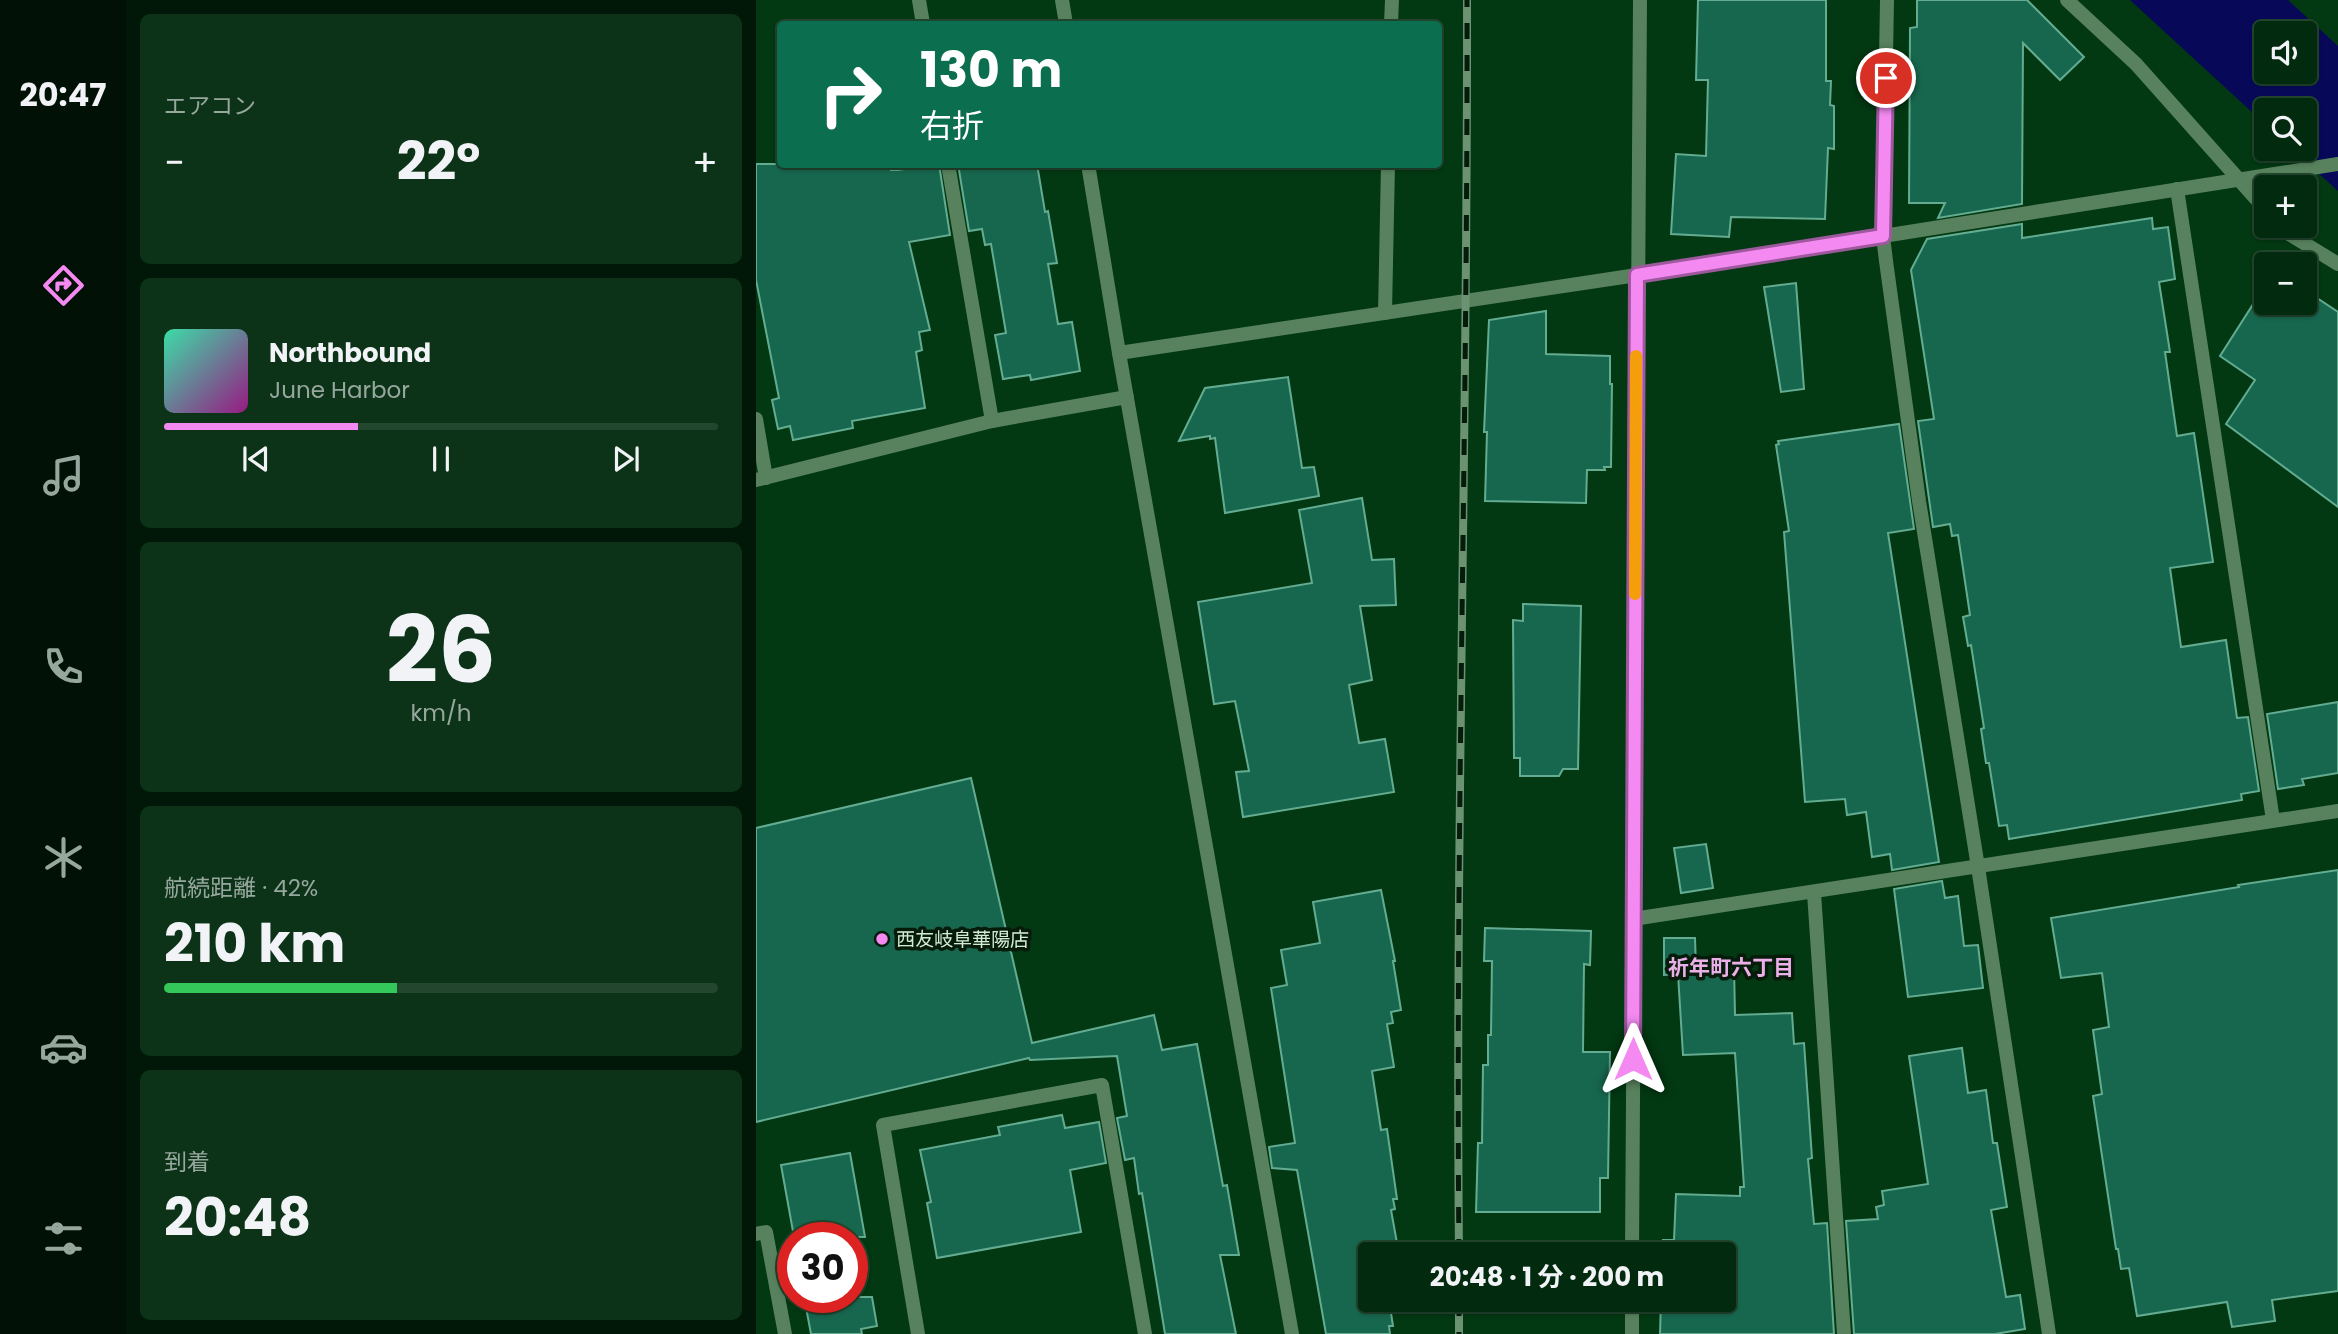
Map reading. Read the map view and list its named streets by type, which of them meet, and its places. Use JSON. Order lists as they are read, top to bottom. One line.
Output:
{"districts":["祈年町六丁目"],"places":["西友岐阜華陽店"],"page":{"tabs":"20:47","tile":["エアコン",["26","km/h"],["航続距離 · 42%","210 km"],["到着","20:48"]],"map_buttons":["+","−"],"turn":["130 m","右折"],"heat":["−","22°","+"],"song":["Northbound","June Harbor"],"limit":"30","trip":"20:48 · 1 分 · 200 m"}}
